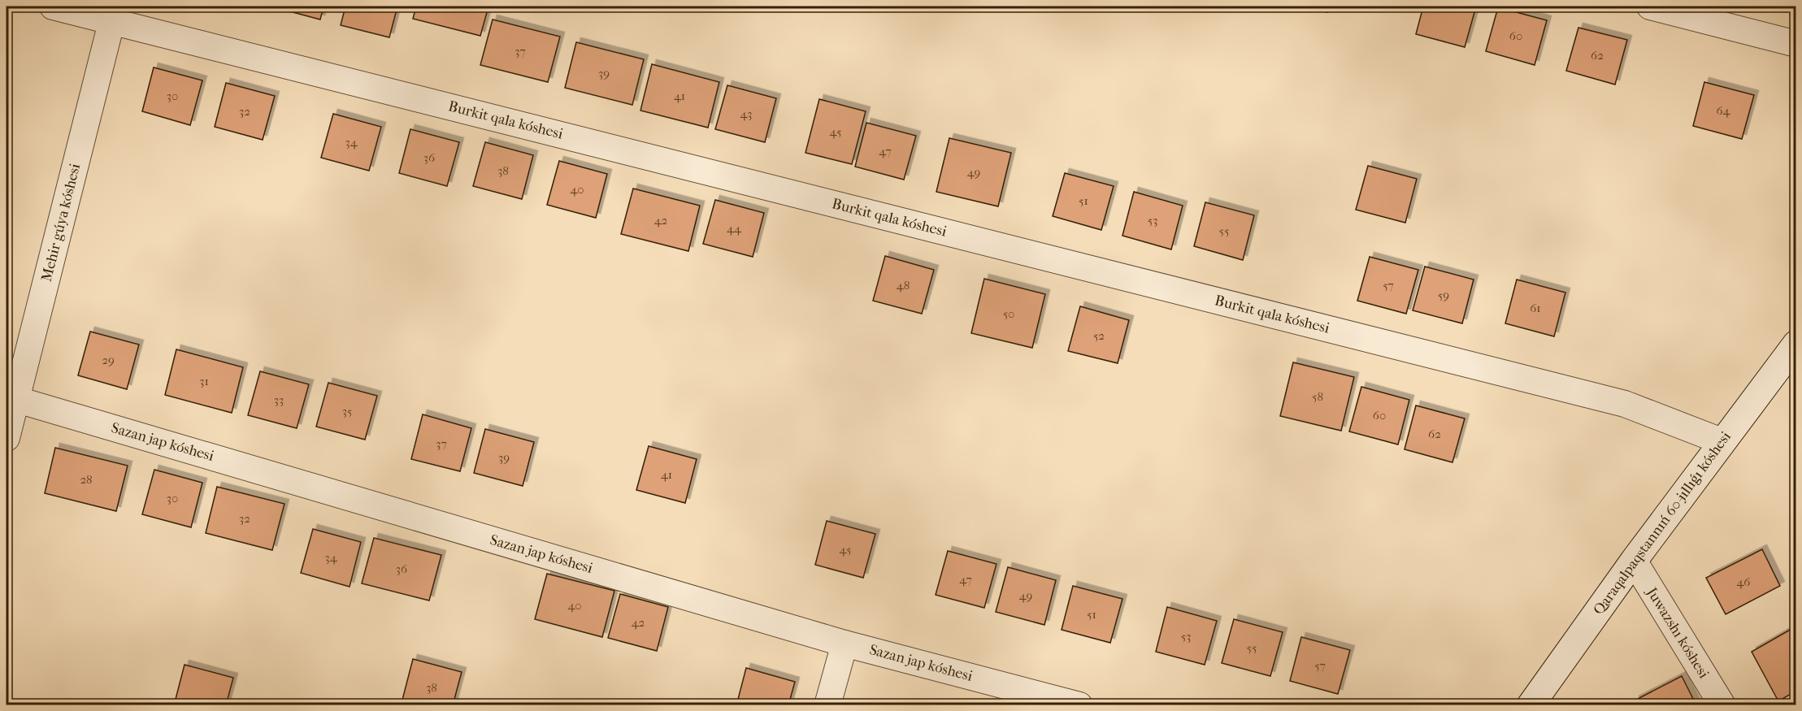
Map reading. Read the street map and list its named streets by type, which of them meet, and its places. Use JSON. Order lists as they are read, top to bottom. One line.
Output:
{"streets":{"street":["Burkit qala kóshesi","Mehir gúyа kóshesi","Sazan jap kóshesi","Qaraqalpaqstannıń 60-jıllıǵı kóshesi","Juwazshı kóshesi"]},"crossings":[["Burkit qala kóshesi","Mehir gúyа kóshesi"],["Burkit qala kóshesi","Qaraqalpaqstannıń 60-jıllıǵı kóshesi"],["Mehir gúyа kóshesi","Sazan jap kóshesi"],["Qaraqalpaqstannıń 60-jıllıǵı kóshesi","Juwazshı kóshesi"]],"house_numbers":["60","37","62","39","30","41","64","32","43","45","34","47","36","38","49","40","51","42","53","44","55","48","57","59","61","50","52","29","31","58","33","35","60","62","37","39","41","28","30","32","45","34","36","47","46","49","40","51","42","53","55","57","38"]}
